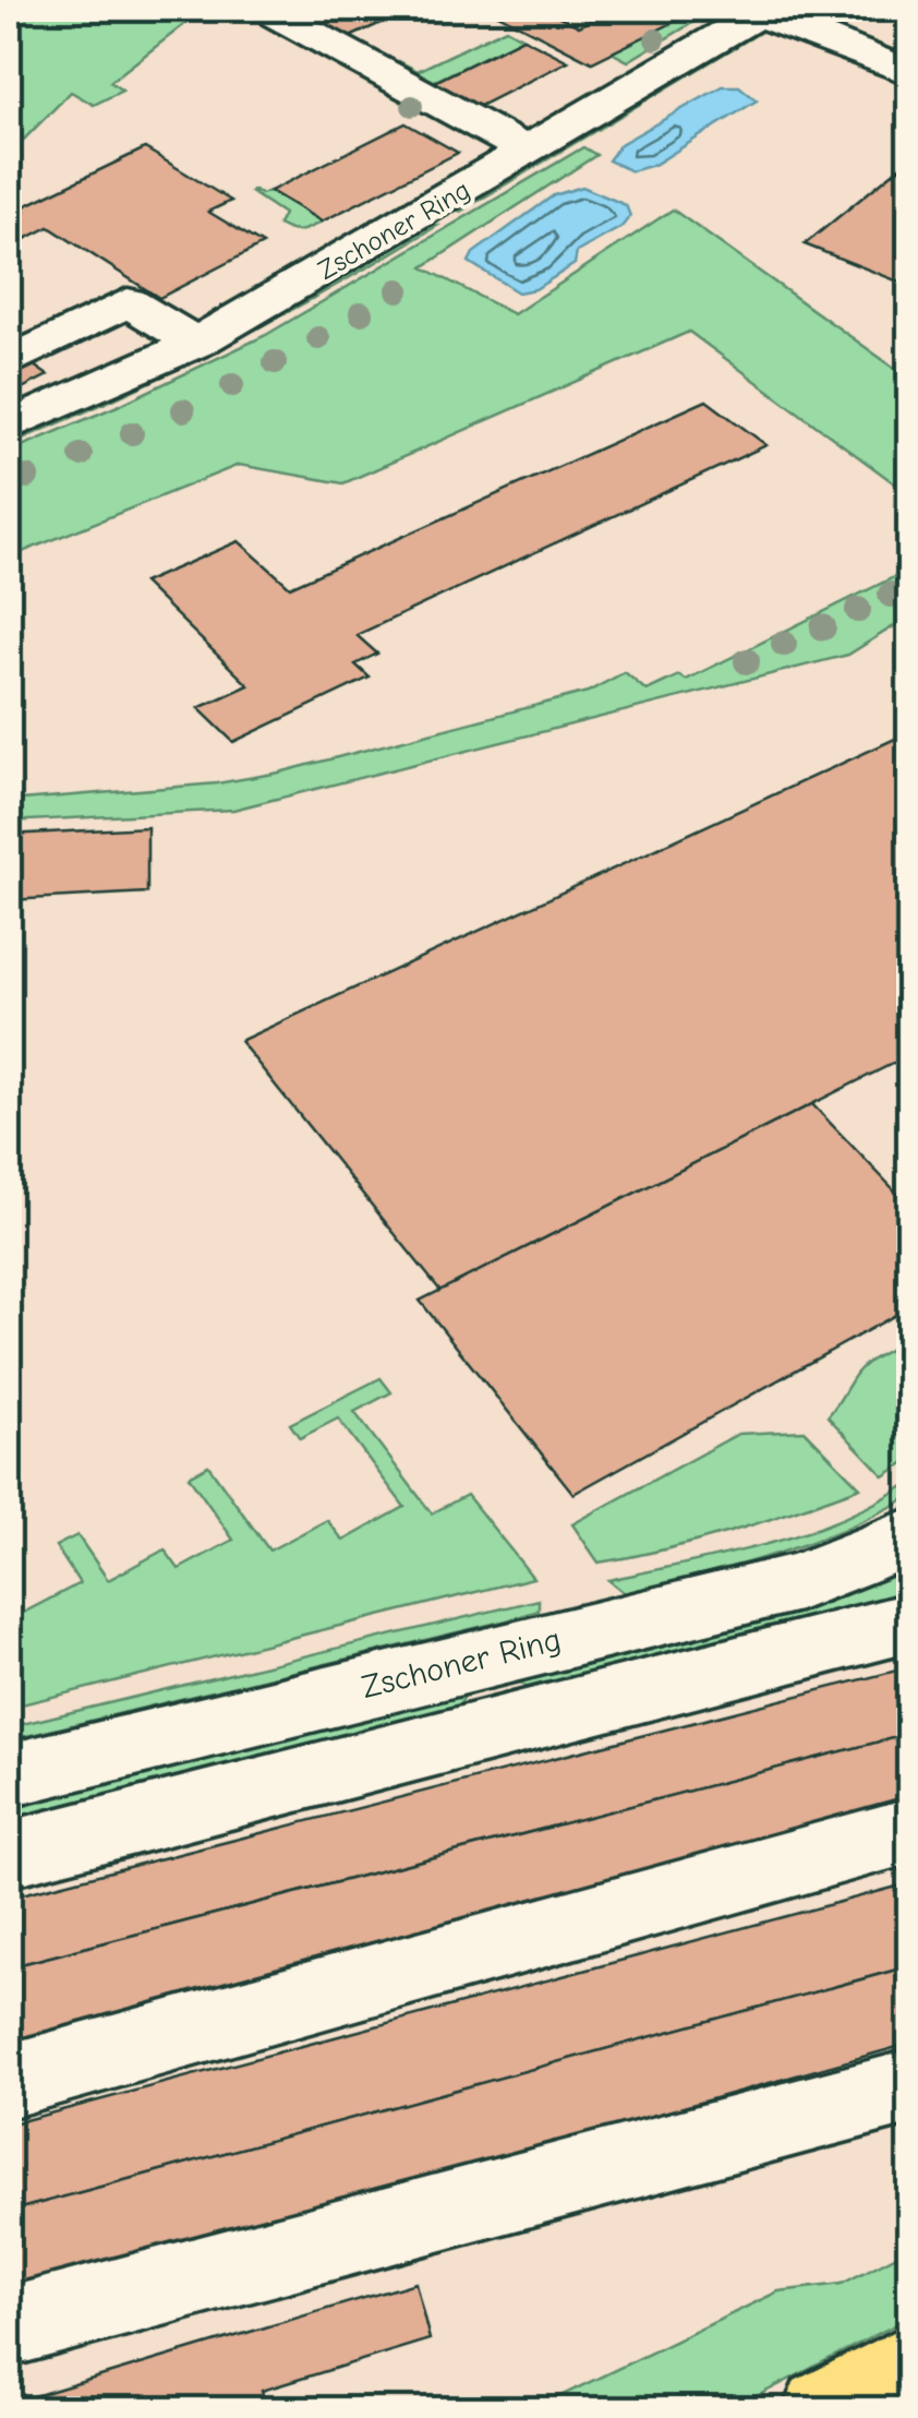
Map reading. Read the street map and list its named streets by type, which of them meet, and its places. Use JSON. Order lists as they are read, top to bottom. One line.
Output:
{"streets":{"street":["Zschoner Ring"]}}
